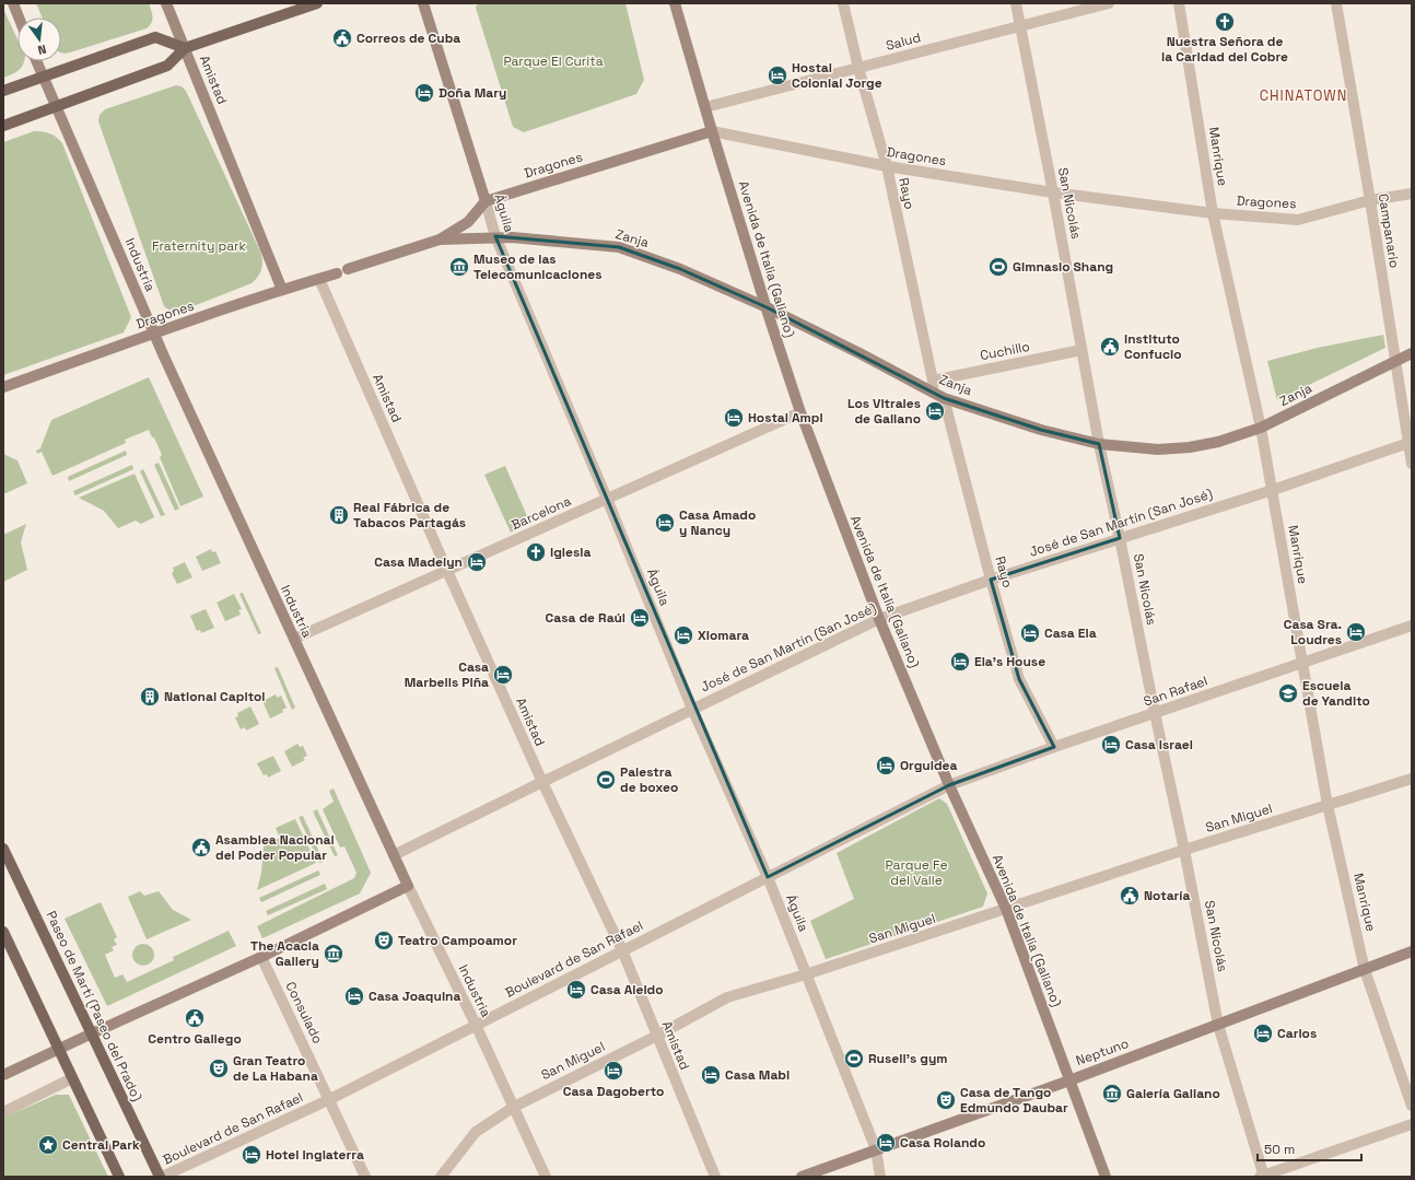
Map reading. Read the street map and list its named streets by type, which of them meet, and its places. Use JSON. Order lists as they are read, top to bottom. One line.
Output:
{"streets":{"main road":["Amistad","Dragones","Águila","Zanja","Avenida de Italia (Galiano)","Industria","Paseo de Martí (Paseo del Prado)","Neptuno"],"street":["Salud","Manrique","Rayo","San Nicolás","Campanario","Cuchillo","Barcelona","José de San Martín (San José)","San Rafael","San Miguel","Boulevard de San Rafael","Consulado"]},"crossings":[["Salud","Rayo"],["Salud","San Nicolás"],["Salud","Avenida de Italia (Galiano)"],["Amistad","Dragones"],["Amistad","Barcelona"],["Amistad","José de San Martín (San José)"],["Amistad","San Miguel"],["Amistad","Boulevard de San Rafael"],["Dragones","Manrique"],["Dragones","Rayo"],["Dragones","San Nicolás"],["Dragones","Águila"],["Dragones","Campanario"],["Dragones","Avenida de Italia (Galiano)"],["Dragones","Industria"],["Manrique","Zanja"],["Manrique","José de San Martín (San José)"],["Manrique","San Rafael"],["Manrique","San Miguel"],["Manrique","Neptuno"],["Rayo","Zanja"],["Rayo","Cuchillo"],["Rayo","José de San Martín (San José)"],["Rayo","San Rafael"],["San Nicolás","Zanja"],["San Nicolás","Cuchillo"],["San Nicolás","José de San Martín (San José)"],["San Nicolás","San Rafael"],["San Nicolás","San Miguel"],["San Nicolás","Neptuno"],["Águila","Zanja"],["Águila","Barcelona"],["Águila","José de San Martín (San José)"],["Águila","San Miguel"],["Águila","Boulevard de San Rafael"],["Águila","Neptuno"],["Campanario","Zanja"],["Campanario","José de San Martín (San José)"],["Zanja","Avenida de Italia (Galiano)"],["Avenida de Italia (Galiano)","Barcelona"],["Avenida de Italia (Galiano)","José de San Martín (San José)"],["Avenida de Italia (Galiano)","San Rafael"],["Avenida de Italia (Galiano)","San Miguel"],["Avenida de Italia (Galiano)","Boulevard de San Rafael"],["Avenida de Italia (Galiano)","Neptuno"],["Industria","Barcelona"],["Industria","José de San Martín (San José)"],["Industria","San Miguel"],["Industria","Boulevard de San Rafael"],["San Rafael","Boulevard de San Rafael"],["Boulevard de San Rafael","Paseo de Martí (Paseo del Prado)"],["Boulevard de San Rafael","Consulado"]],"districts":["CHINATOWN"],"parks":["Parque El Curita","Fraternity park","Parque Fe del Valle"],"places":{"church":["Nuestra Señora de la Caridad del Cobre","Iglesia"],"public building":["Correos de Cuba","Instituto Confucio","Asamblea Nacional del Poder Popular","Notaría","Centro Gallego"],"hotel":["Hostal Colonial Jorge","Doña Mary","Los Vitrales de Galiano","Hostal Ampi","Casa Amado y Nancy","Casa Madelyn","Casa de Raúl","Casa Sra. Loudres","Casa Ela","Xiomara","Ela's House","Casa Marbelis Piña","Casa Israel","Orguidea","Casa Aleido","Casa Joaquina","Carlos","Casa Dagoberto","Casa Mabi","Casa Rolando","Hotel Inglaterra"],"museum":["Museo de las Telecomunicaciones","The Acacia Gallery","Galería Galiano"],"sports":["Gimnasio Shang","Palestra de boxeo","Rusell's gym"],"building":["Real Fábrica de Tabacos Partagás","National Capitol"],"school or university":["Escuela de Yandito"],"theatre":["Teatro Campoamor","Gran Teatro de La Habana","Casa de Tango Edmundo Daubar"],"place":["Central Park"]},"scale_bar":"50 m","north":"bottom"}
